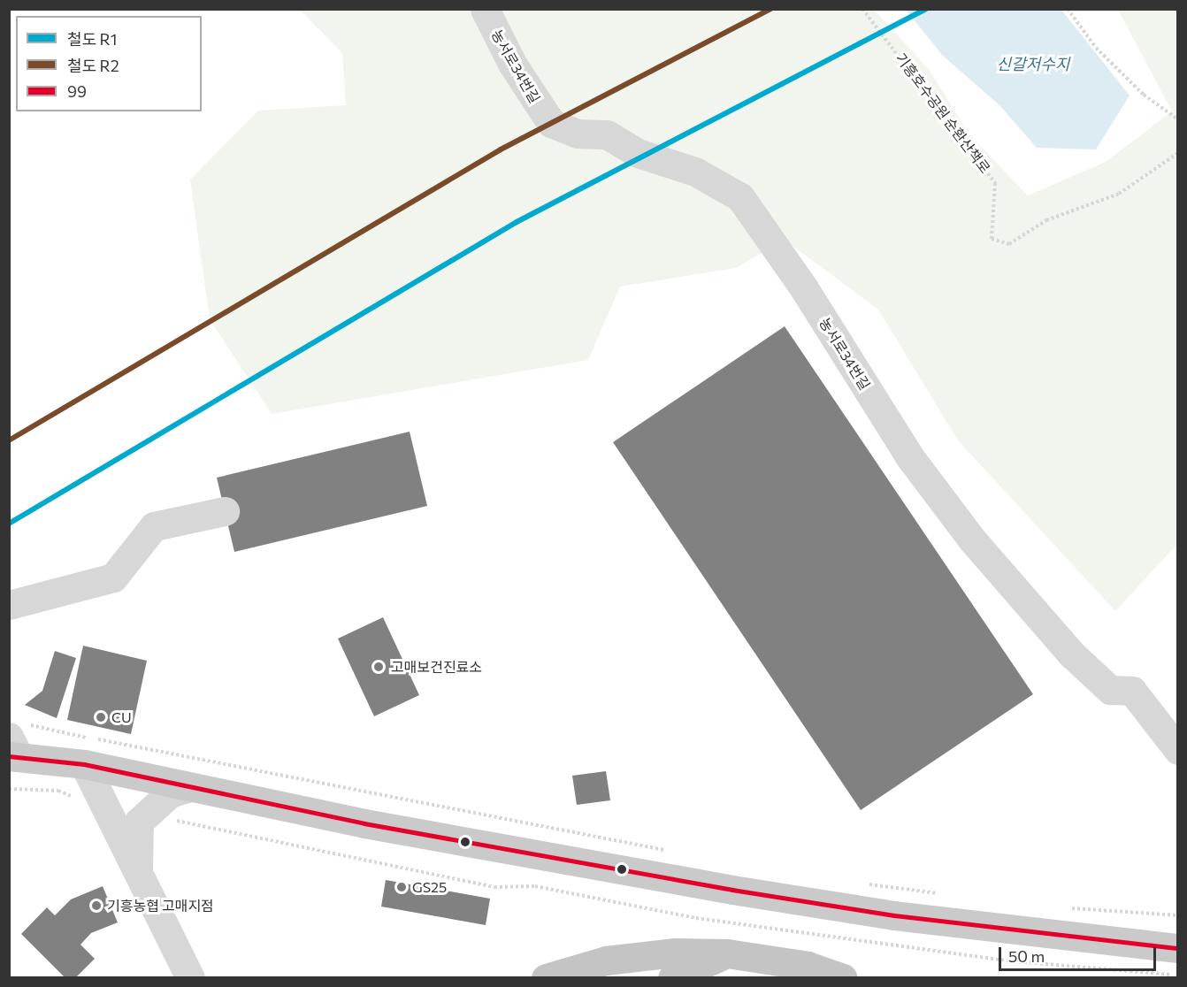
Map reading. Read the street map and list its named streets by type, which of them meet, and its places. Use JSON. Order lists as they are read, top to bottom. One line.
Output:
{"streets":{"street":["농서로34번길"],"path":["기흥호수공원 순환산책로"]},"water":["신갈저수지"],"places":["고매보건진료소","CU","GS25","기흥농협 고매지점"],"lines":["rail line R1","rail line R2","transit line 99"],"legend":["철도 R1","철도 R2","99"],"scale_bar":"50 m"}
